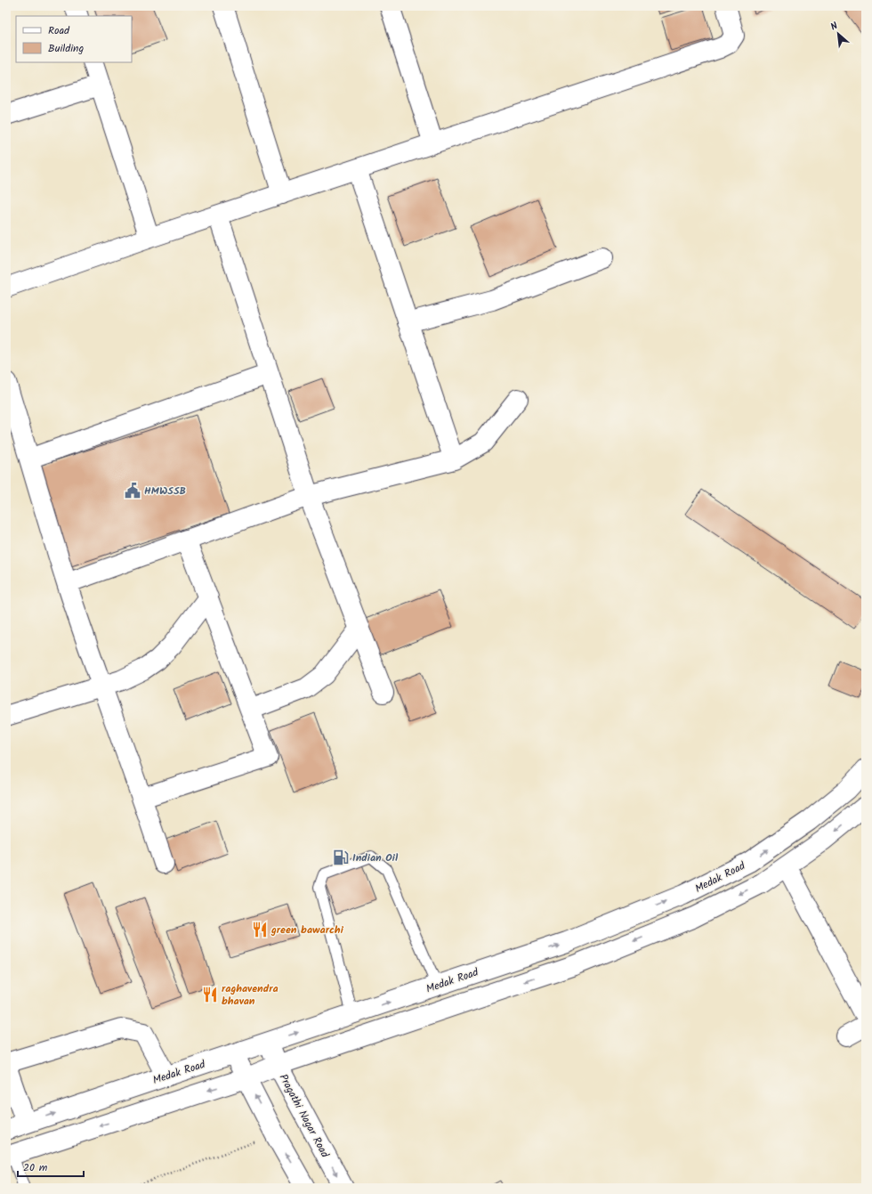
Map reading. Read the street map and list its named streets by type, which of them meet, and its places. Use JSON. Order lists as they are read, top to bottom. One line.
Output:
{"streets":{"street":["Medak Road","Pragathi Nagar Road"]},"crossings":[["Medak Road","Pragathi Nagar Road"]],"places":{"public building":["HMWSSB"],"fuel station":["Indian Oil"],"restaurant":["green bawarchi","raghavendra bhavan"]},"legend":["Road","Building"],"scale_bar":"20 m","north":"top left"}
